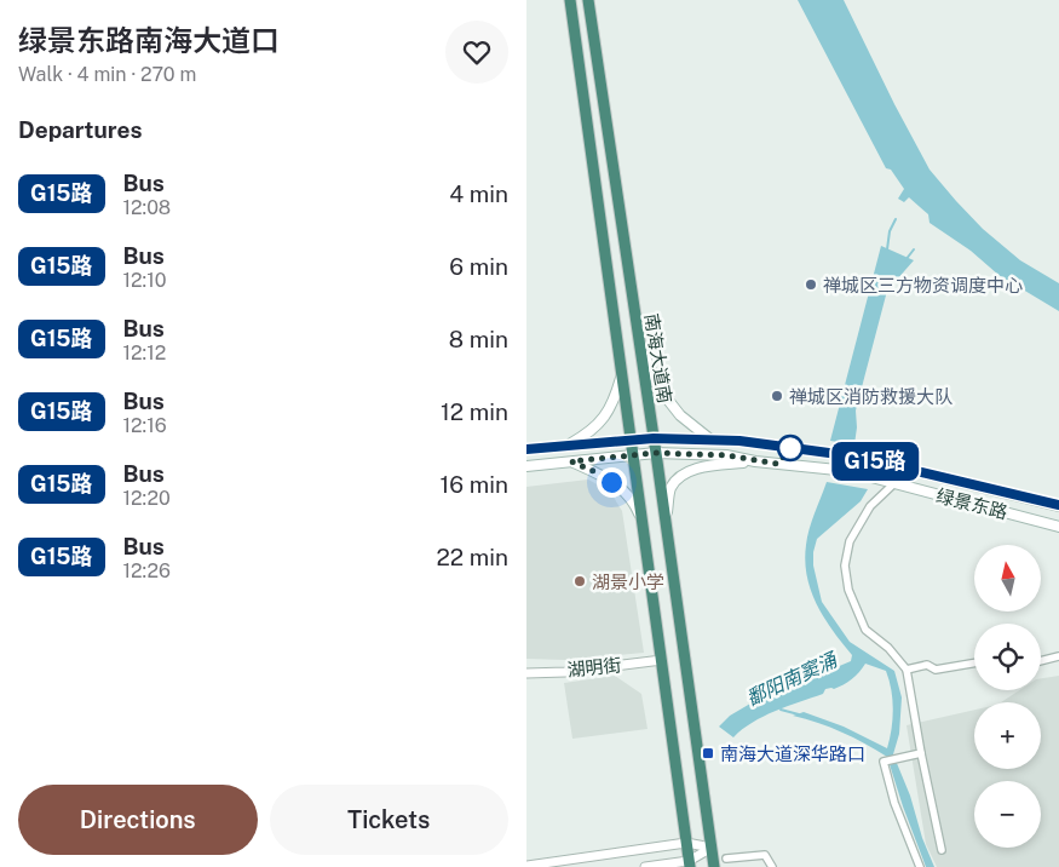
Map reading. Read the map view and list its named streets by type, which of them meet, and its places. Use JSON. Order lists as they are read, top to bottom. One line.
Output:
{"streets":{"highway":["南海大道南"],"main road":["绿景东路"],"street":["湖明街"]},"crossings":[["南海大道南","绿景东路"],["南海大道南","湖明街"]],"water":["鄱阳南窦涌"],"places":{"other":["禅城区三方物资调度中心","禅城区消防救援大队","湖景小学"],"transit":["南海大道深华路口"]},"lines":["bus line G15路"],"north":"top","page":{"heading":[["绿景东路南海大道口","Walk · 4 min · 270 m"],"Departures"],"on_map":"G15路","list":[{"mark":"G15路","name":"Bus","note":"12:08","value":"4 min"},{"mark":"G15路","name":"Bus","note":"12:10","value":"6 min"},{"mark":"G15路","name":"Bus","note":"12:12","value":"8 min"},{"mark":"G15路","name":"Bus","note":"12:16","value":"12 min"},{"mark":"G15路","name":"Bus","note":"12:20","value":"16 min"},{"mark":"G15路","name":"Bus","note":"12:26","value":"22 min"}],"map_buttons":["+","−"],"buttons":["Directions","Tickets"]}}
